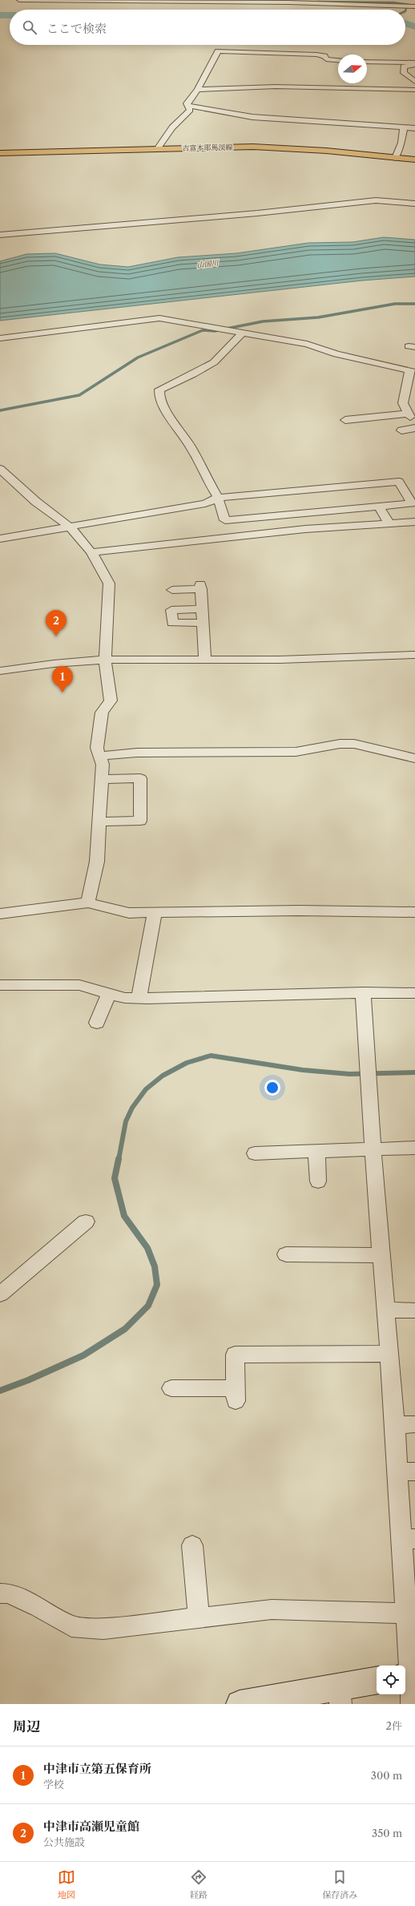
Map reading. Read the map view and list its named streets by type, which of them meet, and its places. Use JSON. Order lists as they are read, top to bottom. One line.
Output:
{"streets":{"main road":["吉富本耶馬渓線"]},"water":["山国川"],"north":"right","page":{"search":"ここで検索","pins":["2","1"],"heading":["周辺","2件"],"list":[{"mark":"1","name":"中津市立第五保育所","note":"学校","value":"300 m"},{"mark":"2","name":"中津市高瀬児童館","note":"公共施設","value":"350 m"}],"nav":["地図","経路","保存済み"]}}
